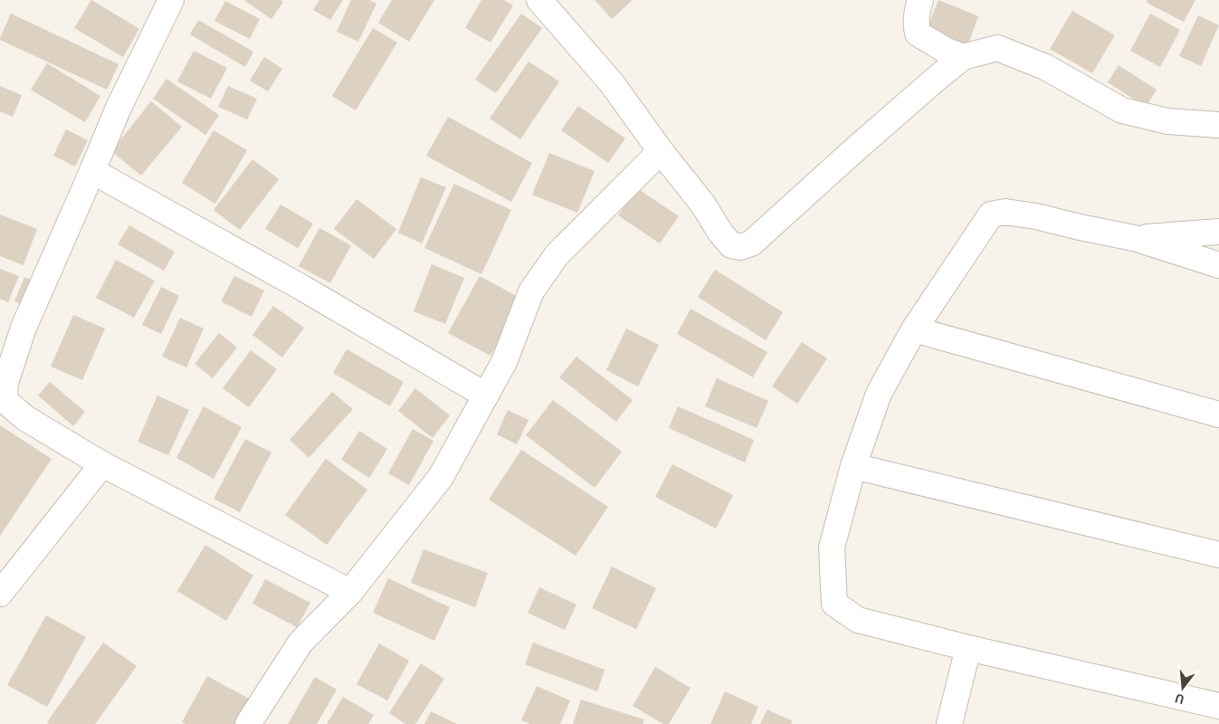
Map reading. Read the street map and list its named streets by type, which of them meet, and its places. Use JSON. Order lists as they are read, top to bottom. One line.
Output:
{"north":"bottom"}
